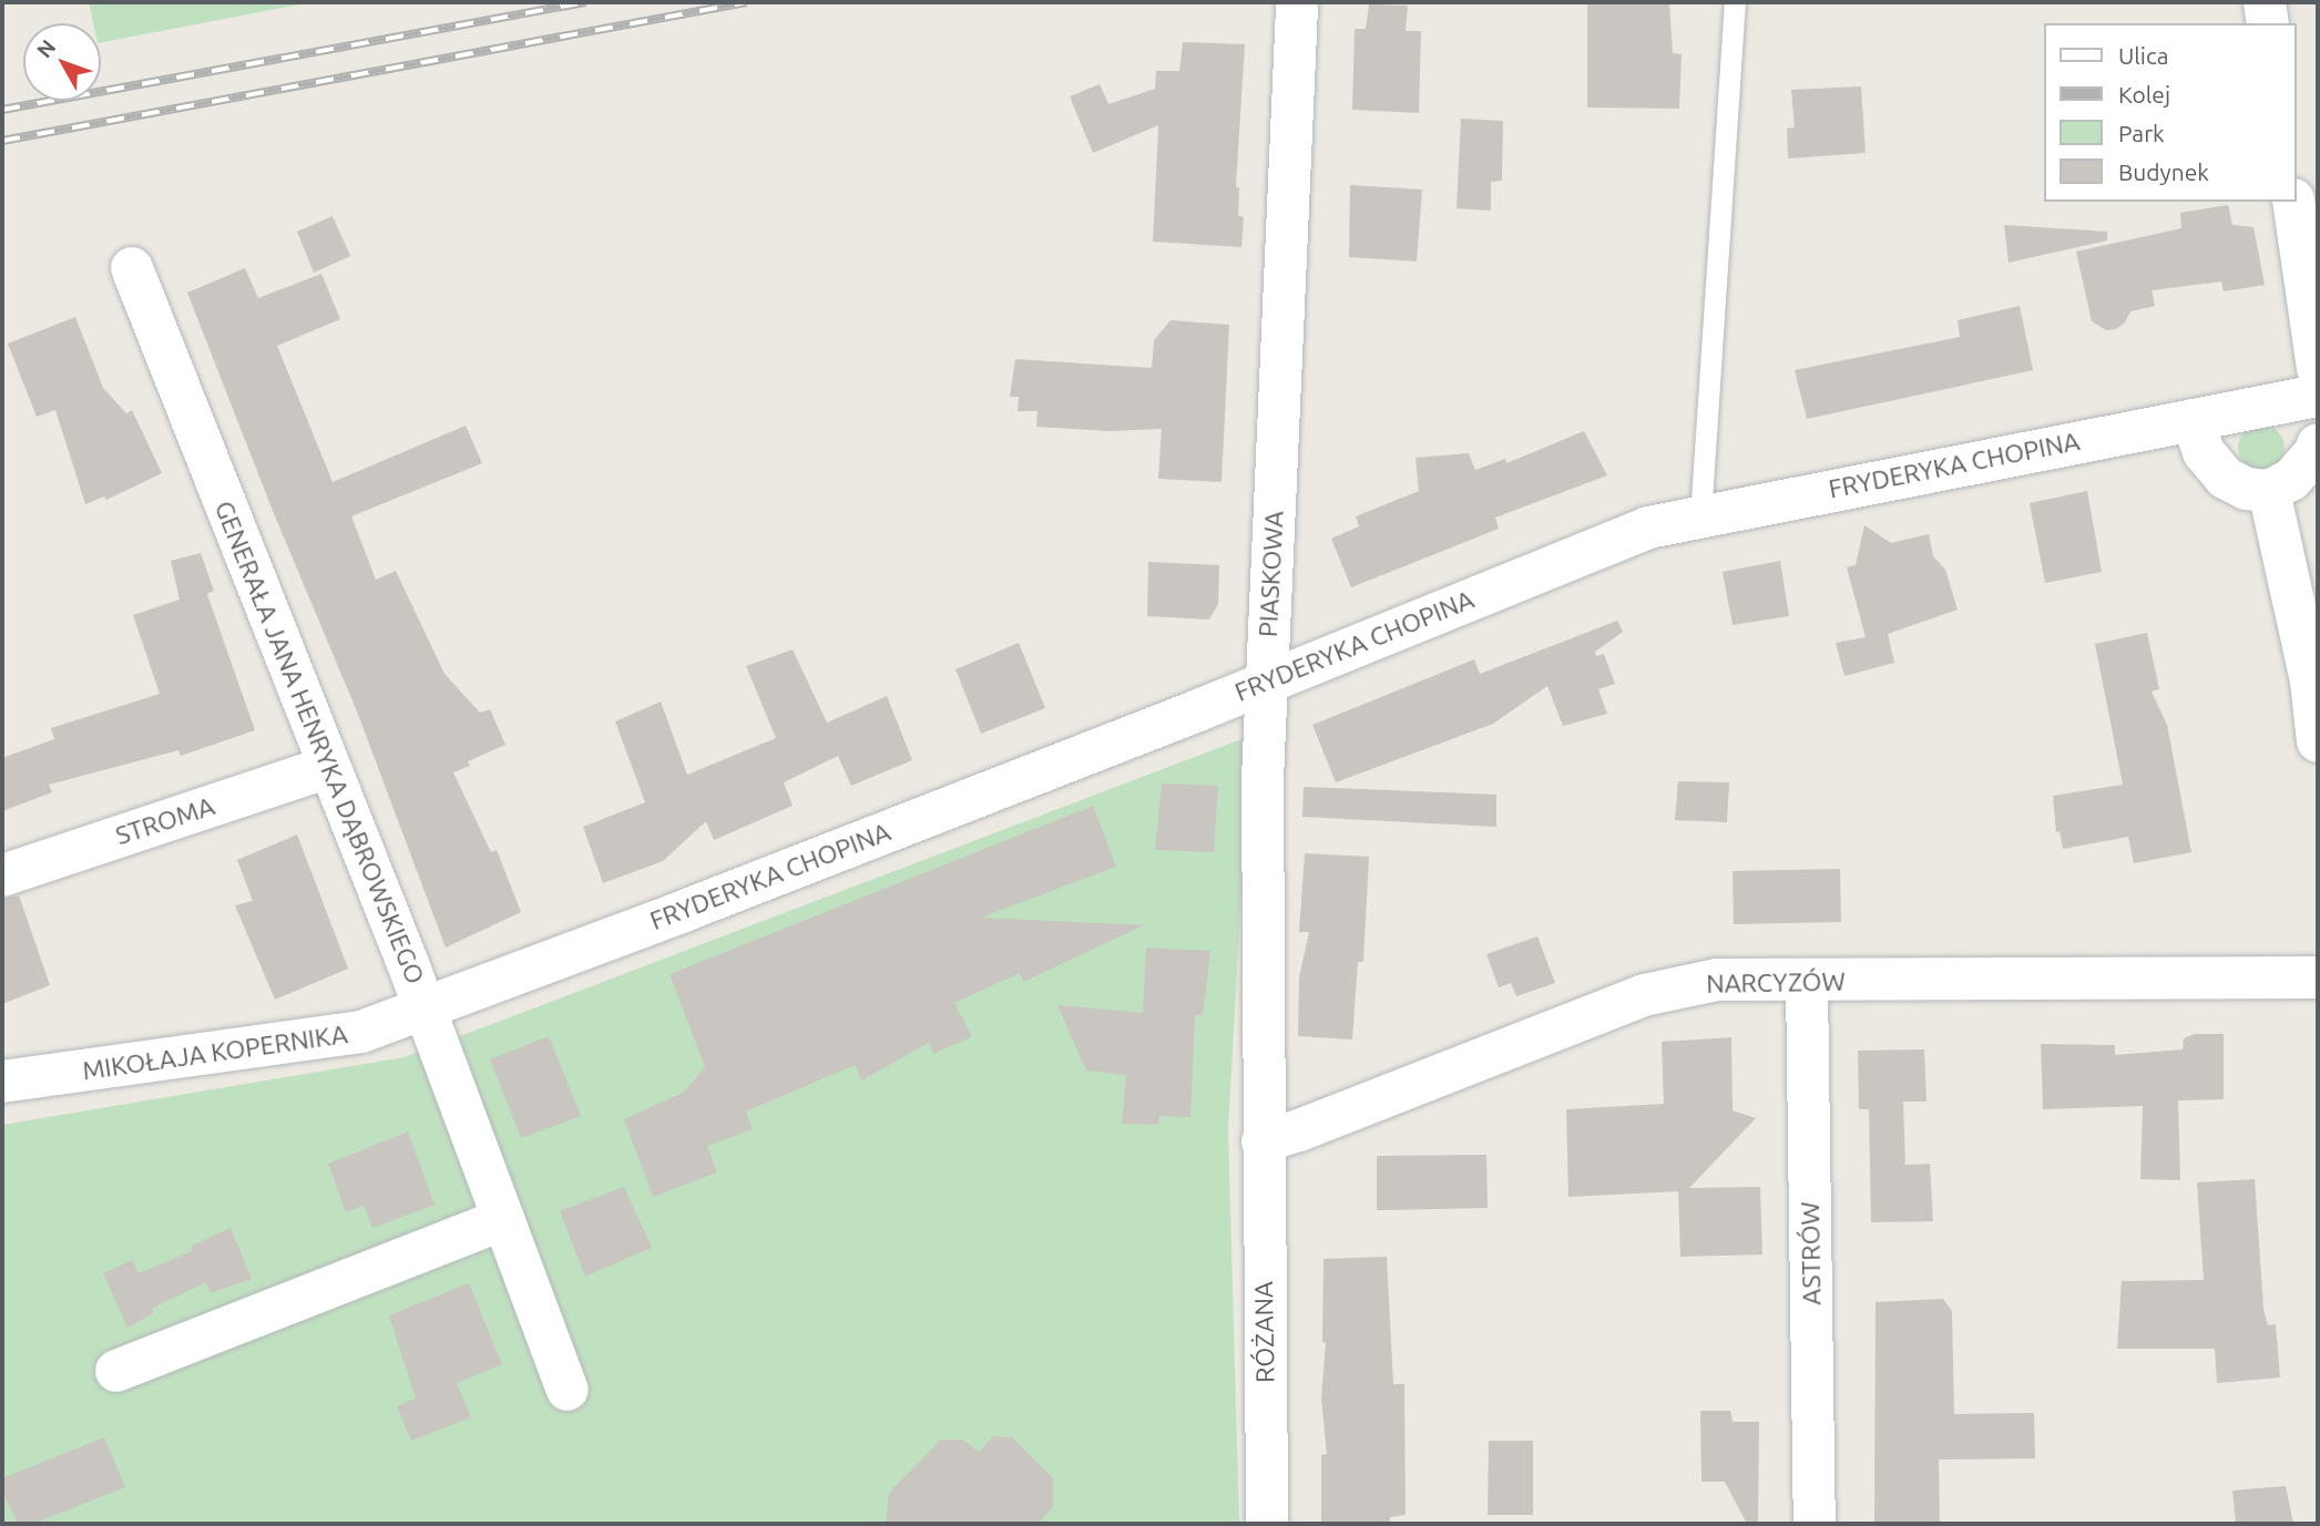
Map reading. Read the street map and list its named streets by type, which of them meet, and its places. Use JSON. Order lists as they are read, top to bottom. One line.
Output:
{"streets":{"street":["FRYDERYKA CHOPINA","PIASKOWA","GENERAŁA JANA HENRYKA DĄBROWSKIEGO","STROMA","NARCYZÓW","MIKOŁAJA KOPERNIKA","ASTRÓW","RÓŻANA"]},"crossings":[["FRYDERYKA CHOPINA","PIASKOWA"],["FRYDERYKA CHOPINA","GENERAŁA JANA HENRYKA DĄBROWSKIEGO"],["FRYDERYKA CHOPINA","MIKOŁAJA KOPERNIKA"],["PIASKOWA","NARCYZÓW"],["PIASKOWA","RÓŻANA"],["GENERAŁA JANA HENRYKA DĄBROWSKIEGO","STROMA"],["GENERAŁA JANA HENRYKA DĄBROWSKIEGO","MIKOŁAJA KOPERNIKA"],["NARCYZÓW","ASTRÓW"],["NARCYZÓW","RÓŻANA"]],"legend":["Ulica","Kolej","Park","Budynek"],"north":"top left"}
